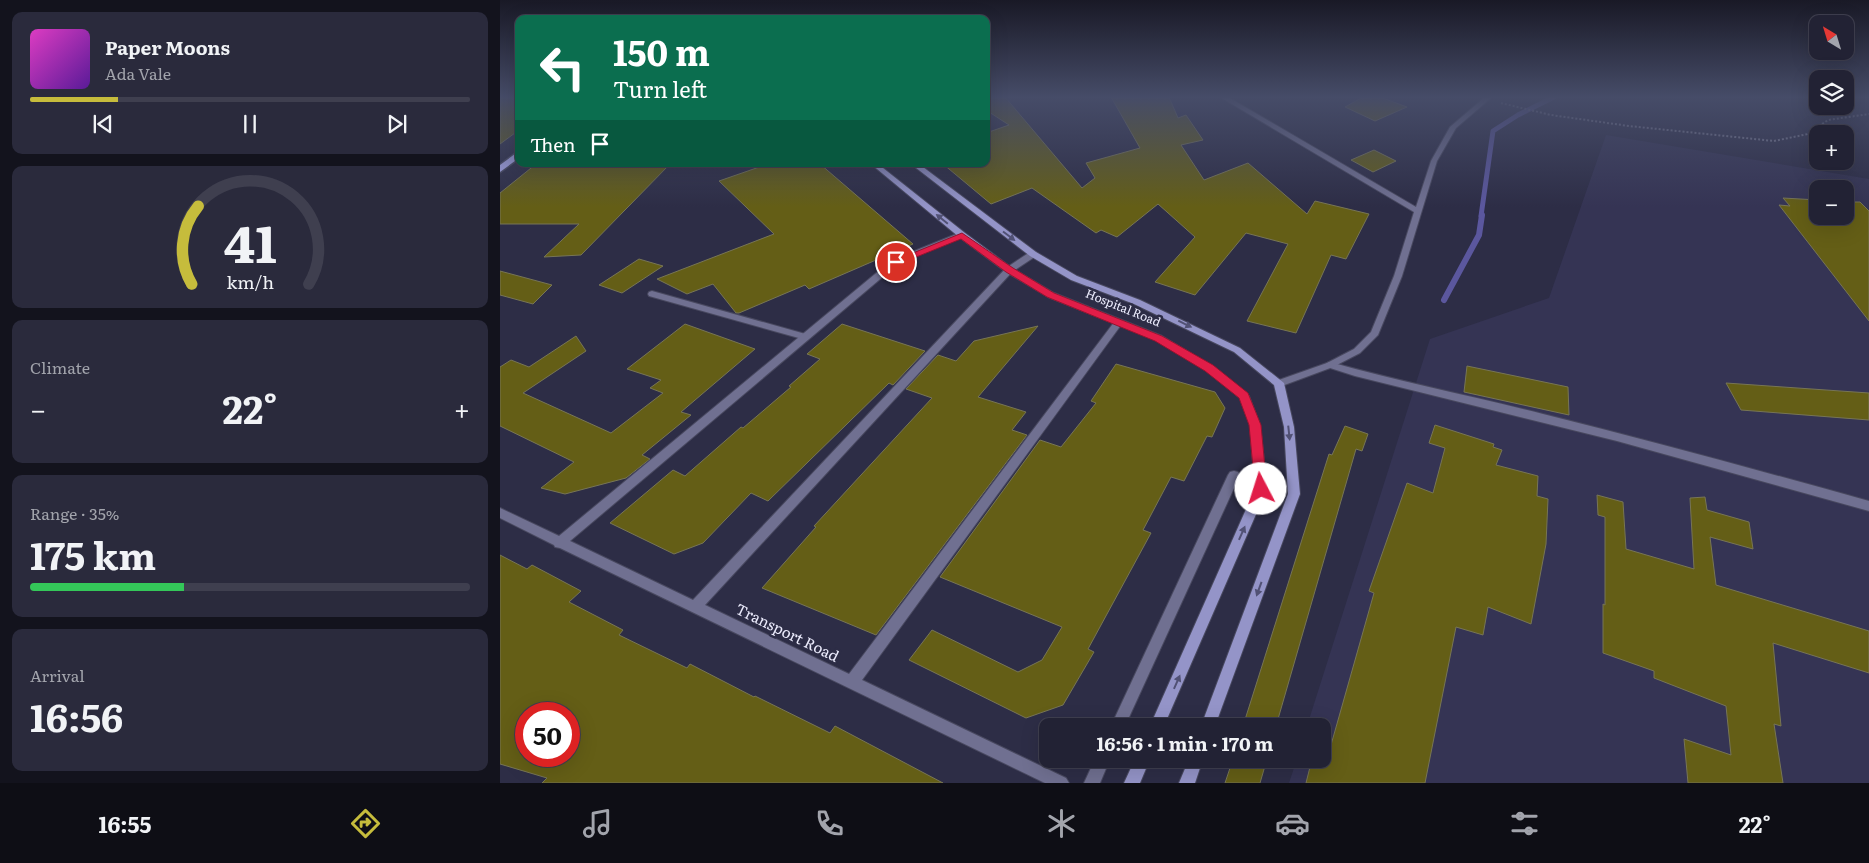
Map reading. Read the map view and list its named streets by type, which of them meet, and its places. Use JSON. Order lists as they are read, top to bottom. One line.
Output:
{"streets":{"main road":["Hospital Road"],"street":["Transport Road"]},"north":"top left","page":{"map_buttons":["+","−"],"turn":["150 m","Turn left"],"song":["Paper Moons","Ada Vale"],"then":"Then","tile":["Climate",["Range · 35%","175 km"],["Arrival","16:56"]],"heat":["−","22°","+"],"limit":"50","trip":"16:56 · 1 min · 170 m","tabs":["16:55","22°"],"gauge":["41","km/h"]}}
